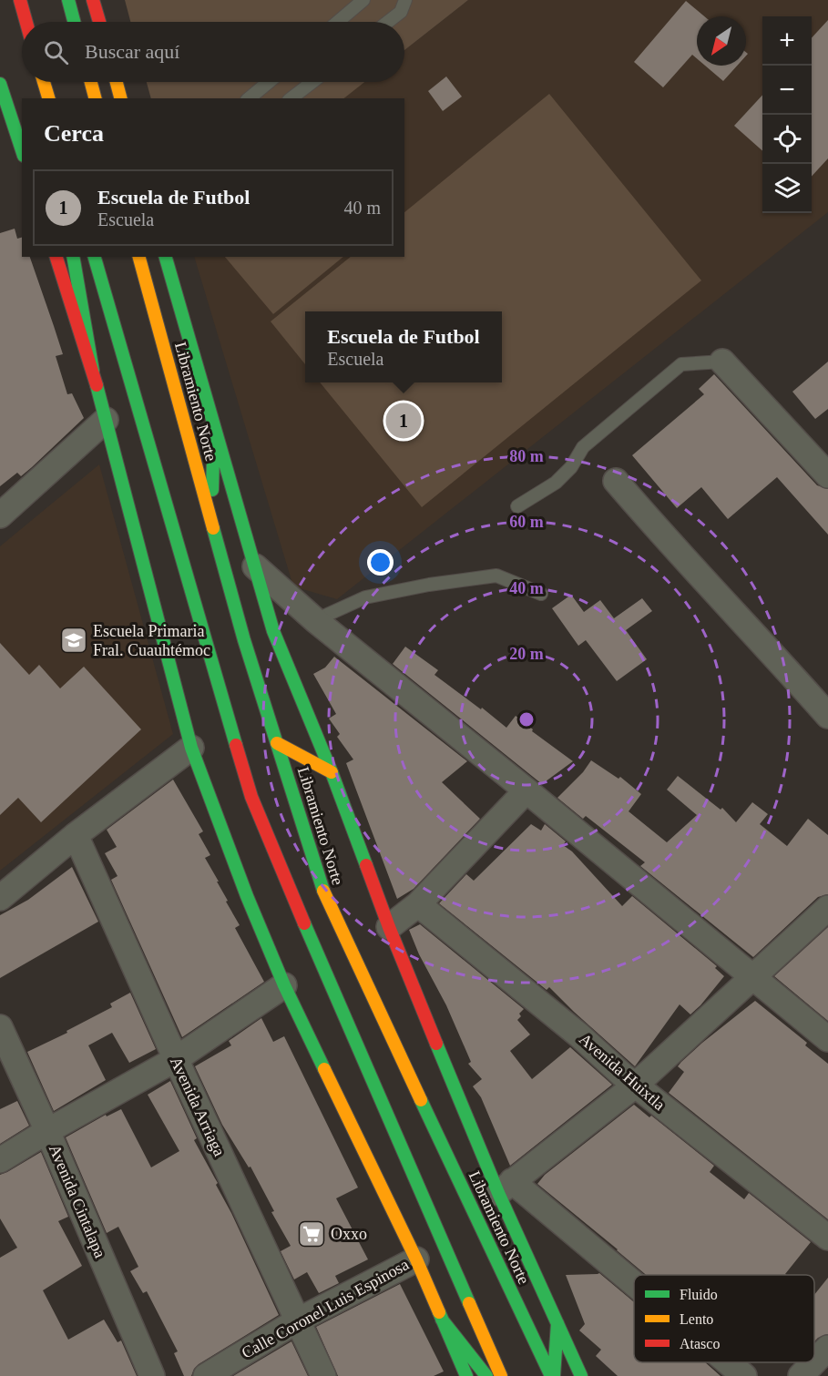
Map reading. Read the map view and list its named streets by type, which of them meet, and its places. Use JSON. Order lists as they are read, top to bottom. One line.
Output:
{"streets":{"main road":["Libramiento Norte"],"street":["Avenida Huixtla","Avenida Arriaga","Avenida Cintalapa","Calle Coronel Luis Espinosa"]},"crossings":[["Avenida Arriaga","Calle Coronel Luis Espinosa"]],"places":{"school or university":["Escuela Primaria Fral. Cuauhtémoc"],"supermarket":["Oxxo"]},"legend":["Fluido","Lento","Atasco"],"north":"bottom left","page":{"map_buttons":["+","−"],"search":"Buscar aquí","heading":"Cerca","list":[{"mark":"1","name":"Escuela de Futbol","note":"Escuela","value":"40 m"}],"popup":["Escuela de Futbol","Escuela"],"pins":"1"},"rings":["80 m","60 m","40 m","20 m"]}
